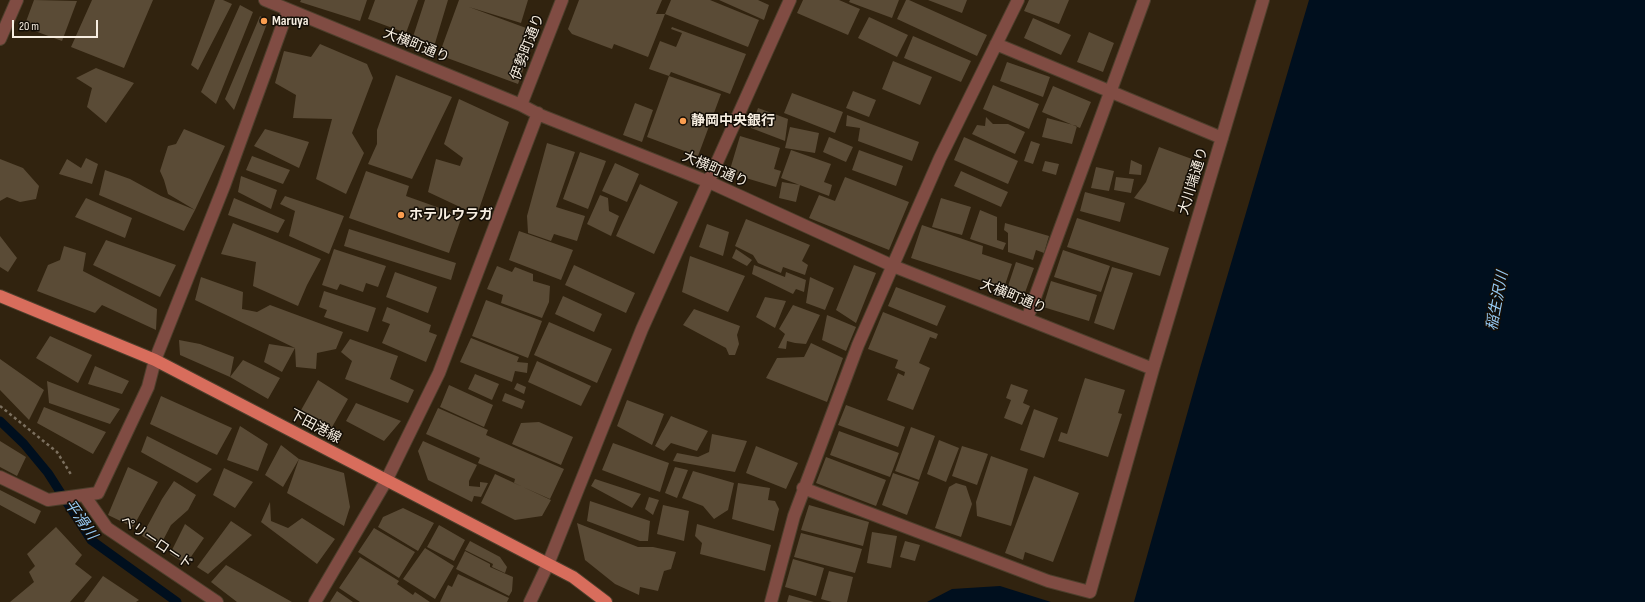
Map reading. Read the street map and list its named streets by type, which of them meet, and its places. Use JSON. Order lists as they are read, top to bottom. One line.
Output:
{"streets":{"main road":["下田港線"],"street":["大横町通り","伊勢町通り","大川端通り","ペリーロード"]},"crossings":[["大横町通り","伊勢町通り"],["大横町通り","大川端通り"]],"water":["稲生沢川","平滑川"],"places":["Maruya","静岡中央銀行","ホテルウラガ"],"scale_bar":"20 m"}
